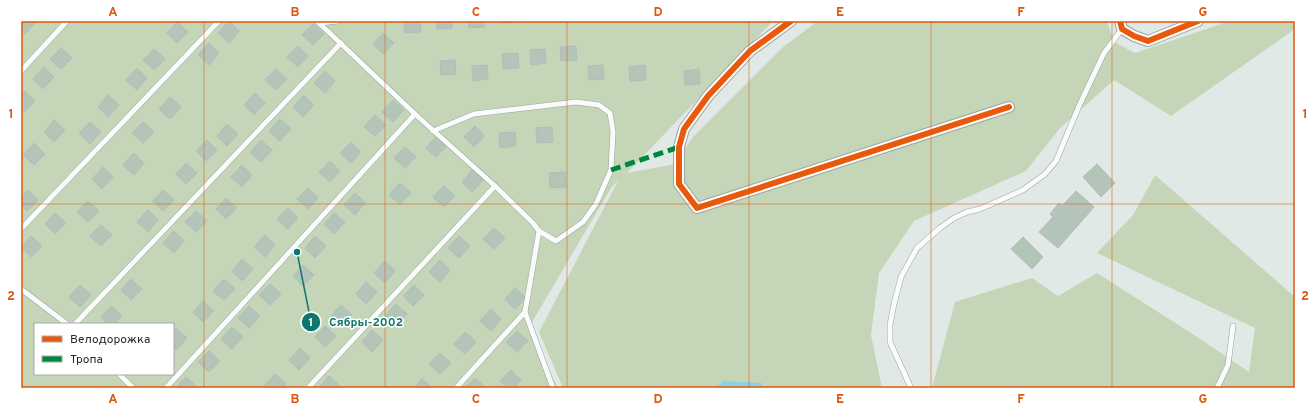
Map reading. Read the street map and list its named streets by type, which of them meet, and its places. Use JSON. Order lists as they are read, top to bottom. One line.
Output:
{"places":["Сябры-2002"],"legend":["Велодорожка","Тропа"],"grid":{"columns":["A","B","C","D","E","F","G"],"rows":["1","2"]}}
